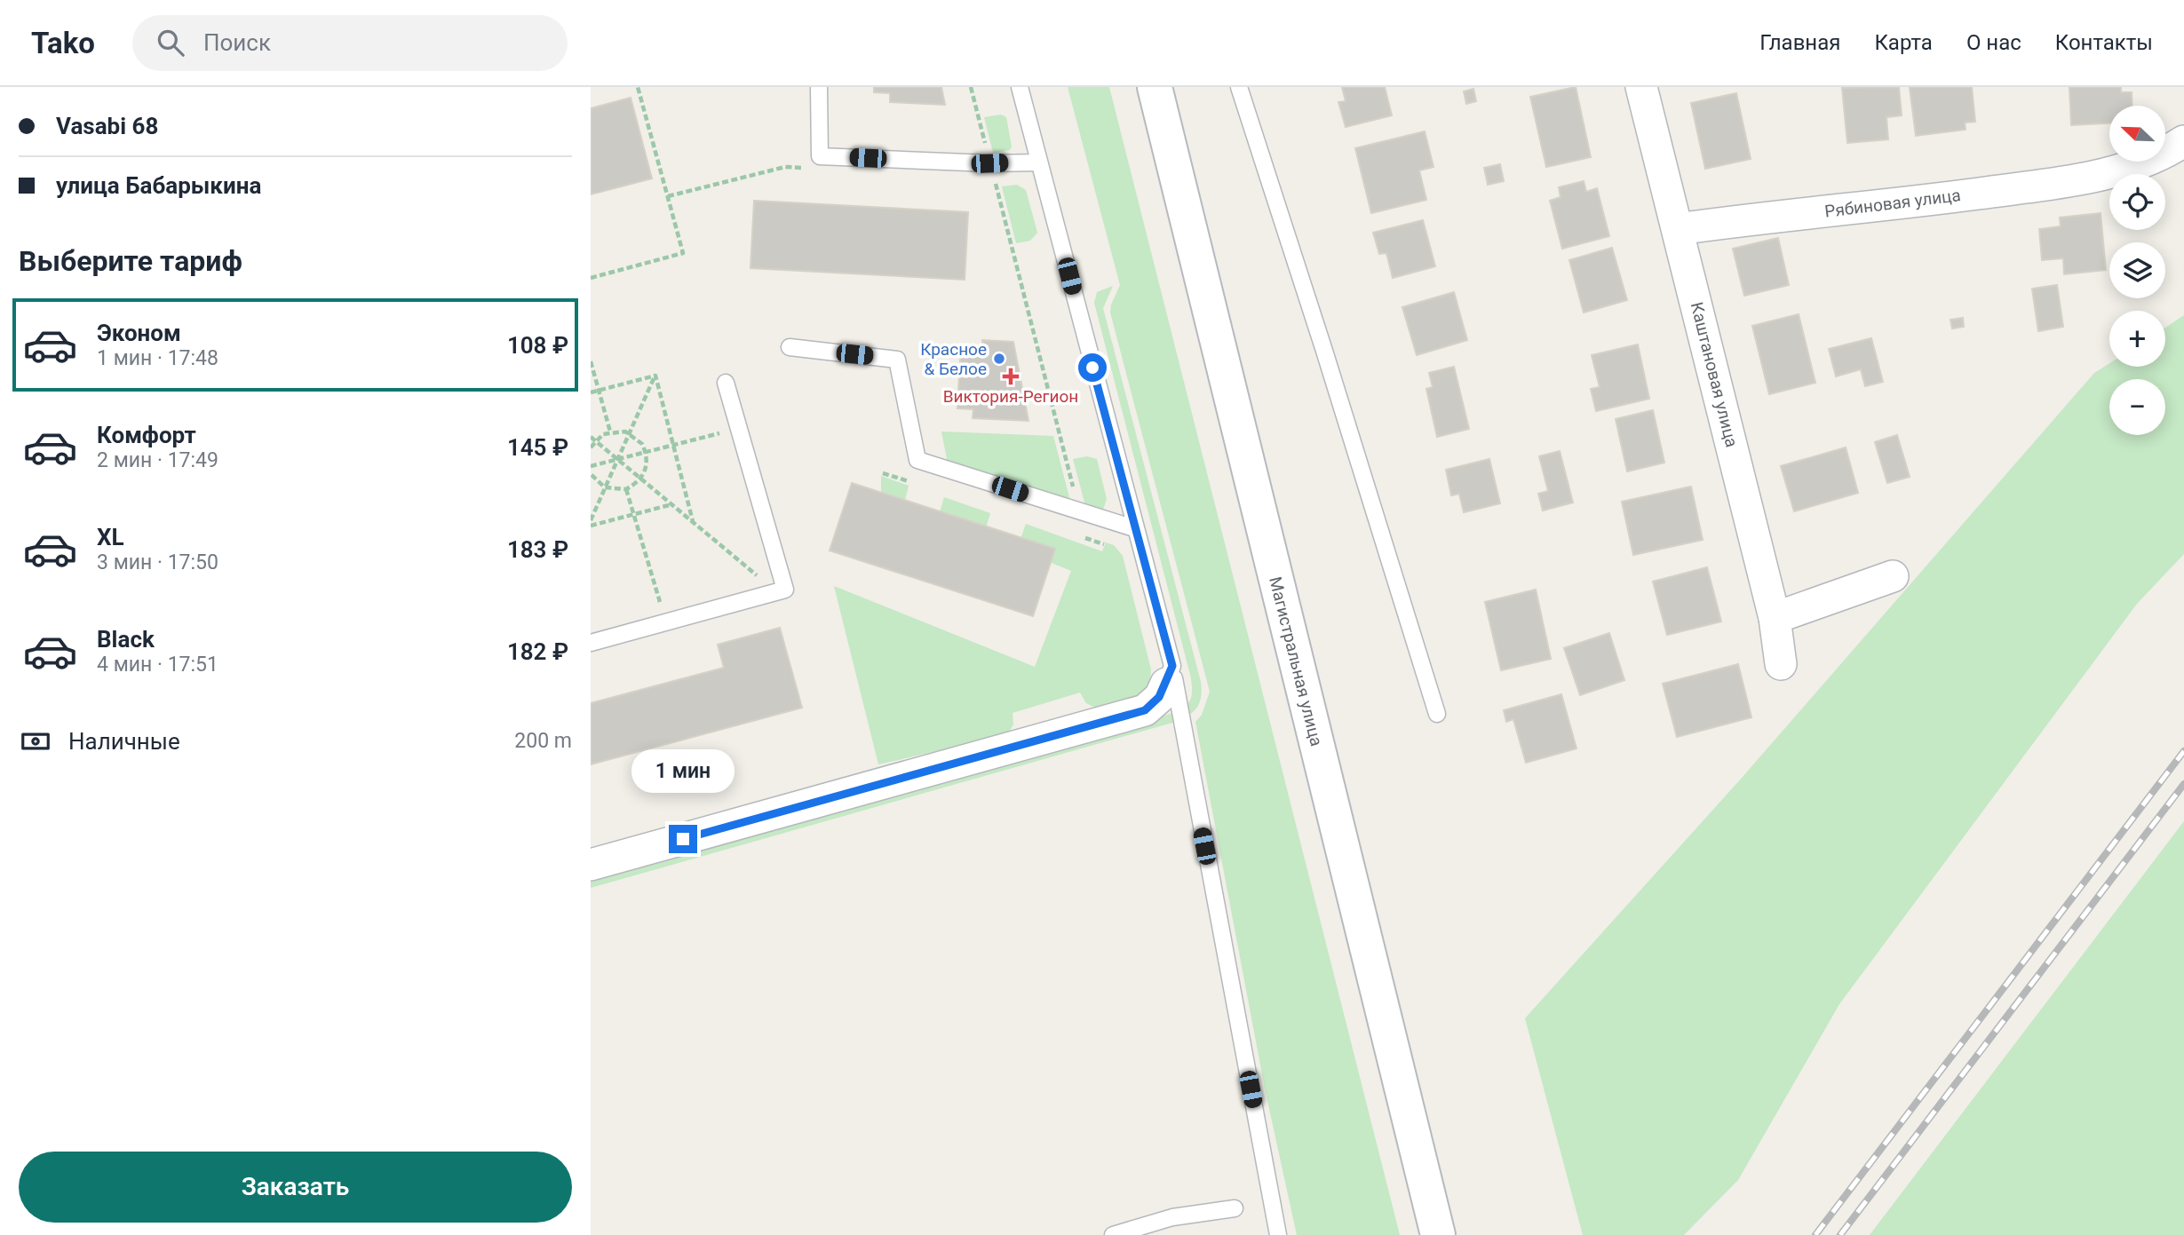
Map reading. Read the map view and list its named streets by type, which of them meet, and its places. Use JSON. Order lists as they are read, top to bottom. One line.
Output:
{"streets":{"main road":["Магистральная улица"],"street":["Рябиновая улица","Каштановая улица"]},"crossings":[["Рябиновая улица","Каштановая улица"]],"places":{"other":["Красное & Белое"],"health":["Виктория-Регион"]},"north":"top left","page":{"header":"Tako","search":"Поиск","nav":["Главная","Карта","О нас","Контакты"],"banner":["Vasabi 68","улица Бабарыкина"],"map_buttons":["+","−"],"heading":"Выберите тариф","list":[{"name":"Эконом","note":"1 мин · 17:48","value":"108 ₽"},{"name":"Комфорт","note":"2 мин · 17:49","value":"145 ₽"},{"name":"XL","note":"3 мин · 17:50","value":"183 ₽"},{"name":"Black","note":"4 мин · 17:51","value":"182 ₽"}],"pay":["Наличные","200 m"],"bubble":"1 мин","buttons":"Заказать"}}
